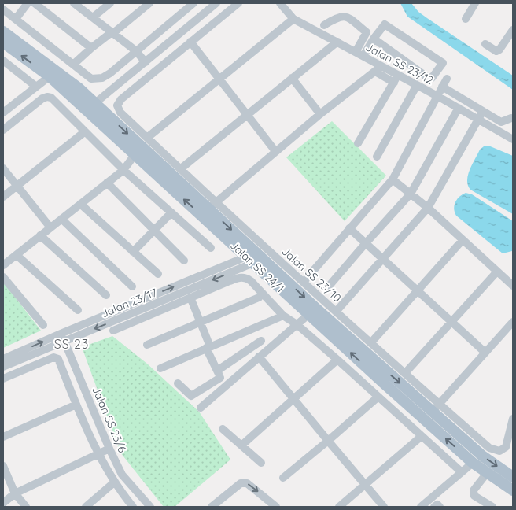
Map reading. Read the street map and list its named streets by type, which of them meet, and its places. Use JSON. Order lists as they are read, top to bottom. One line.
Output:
{"streets":{"main road":["Jalan SS 24/1"],"street":["Jalan SS 23/12","Jalan SS 23/10","Jalan 23/17","Jalan SS 23/6"]},"crossings":[["Jalan SS 24/1","Jalan SS 23/10"],["Jalan SS 24/1","Jalan 23/17"],["Jalan 23/17","Jalan SS 23/6"]],"districts":["SS 23"]}
